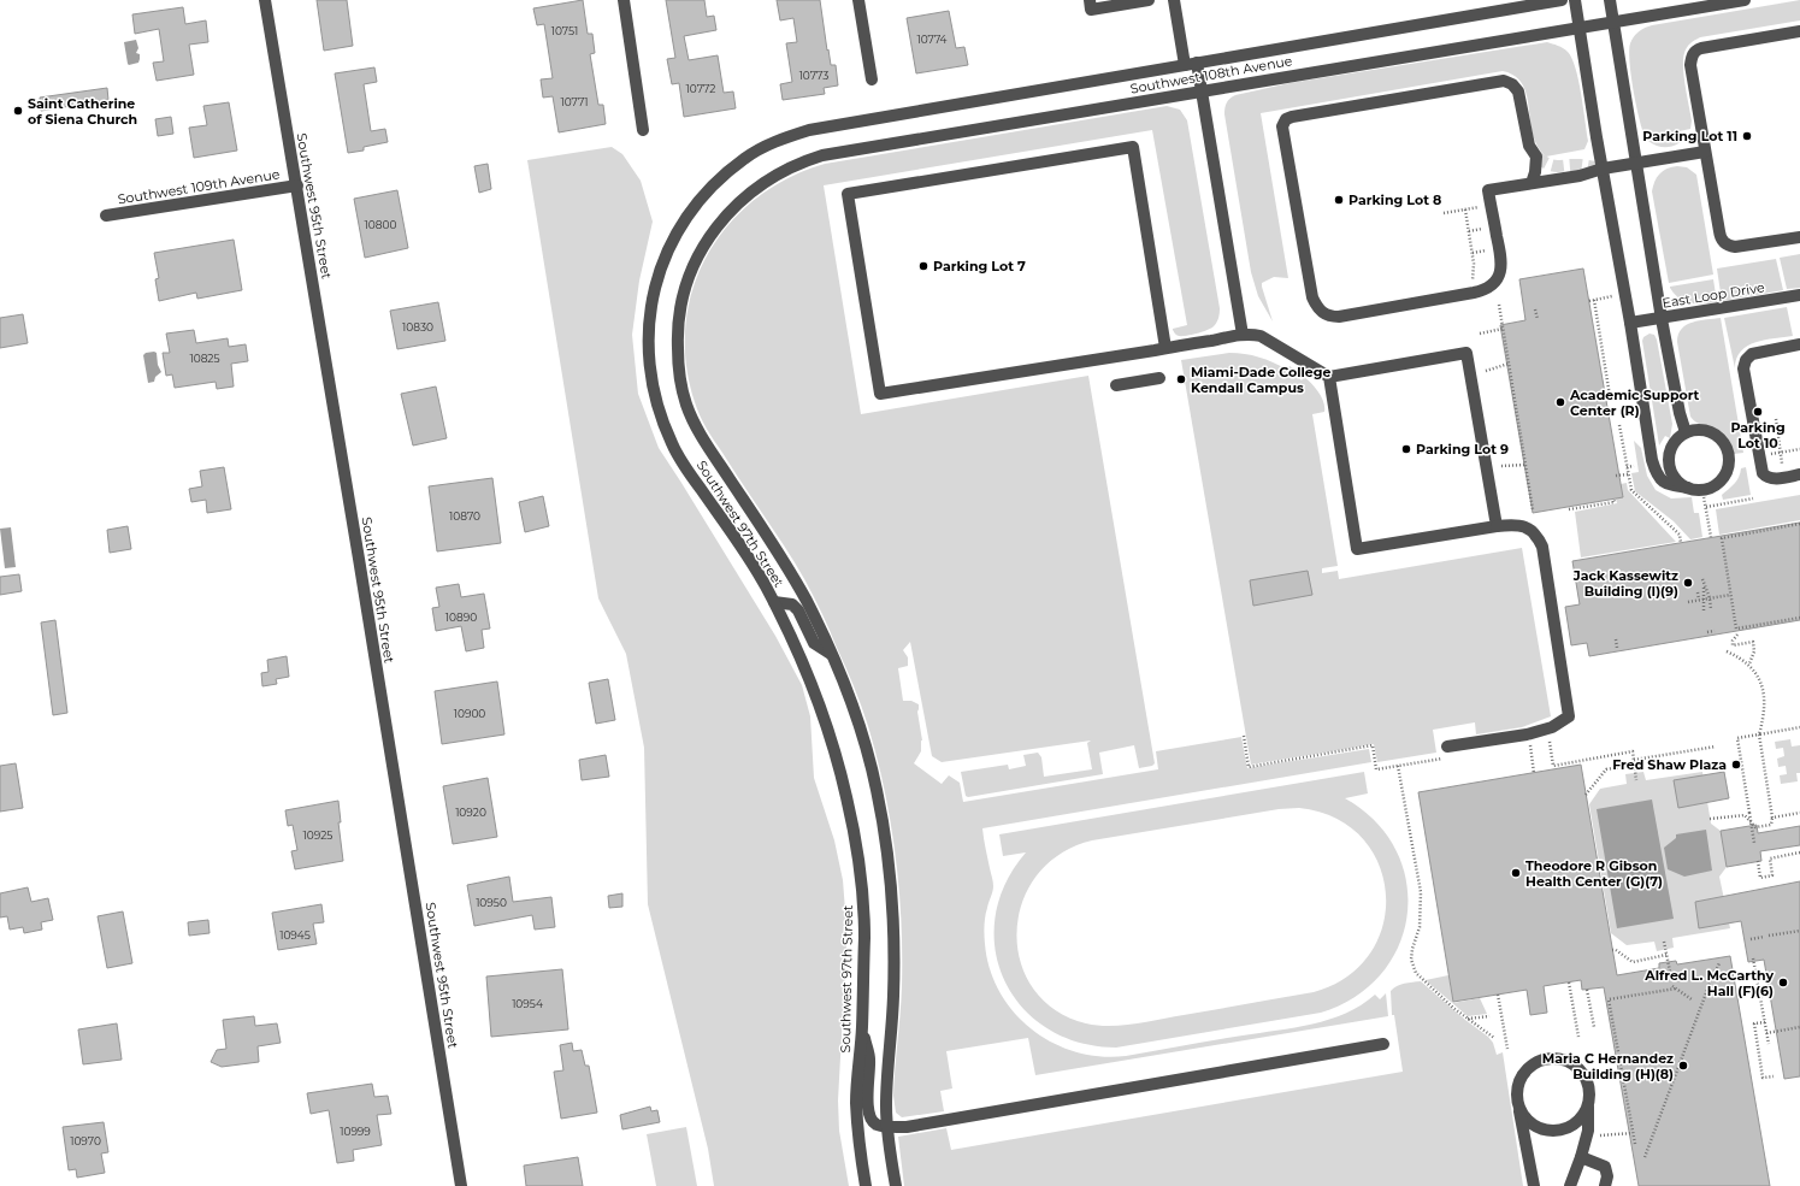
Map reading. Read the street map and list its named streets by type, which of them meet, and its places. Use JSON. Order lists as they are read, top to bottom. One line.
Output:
{"streets":{"street":["Southwest 108th Avenue","Southwest 109th Avenue","Southwest 95th Street","East Loop Drive","Southwest 97th Street"]},"crossings":[["Southwest 108th Avenue","Southwest 97th Street"],["Southwest 109th Avenue","Southwest 95th Street"]],"places":["Saint Catherine of Siena Church","Parking Lot 11","Parking Lot 8","Parking Lot 7","Miami-Dade College Kendall Campus","Academic Support Center (R)","Parking Lot 10","Parking Lot 9","Jack Kassewitz Building (I)(9)","Fred Shaw Plaza","Theodore R Gibson Health Center (G)(7)","Alfred L. McCarthy Hall (F)(6)","Maria C Hernandez Building (H)(8)"],"house_numbers":["10751","10774","10773","10772","10771","10800","10830","10825","10870","10890","10900","10920","10925","10950","10945","10954","10999","10970"]}
